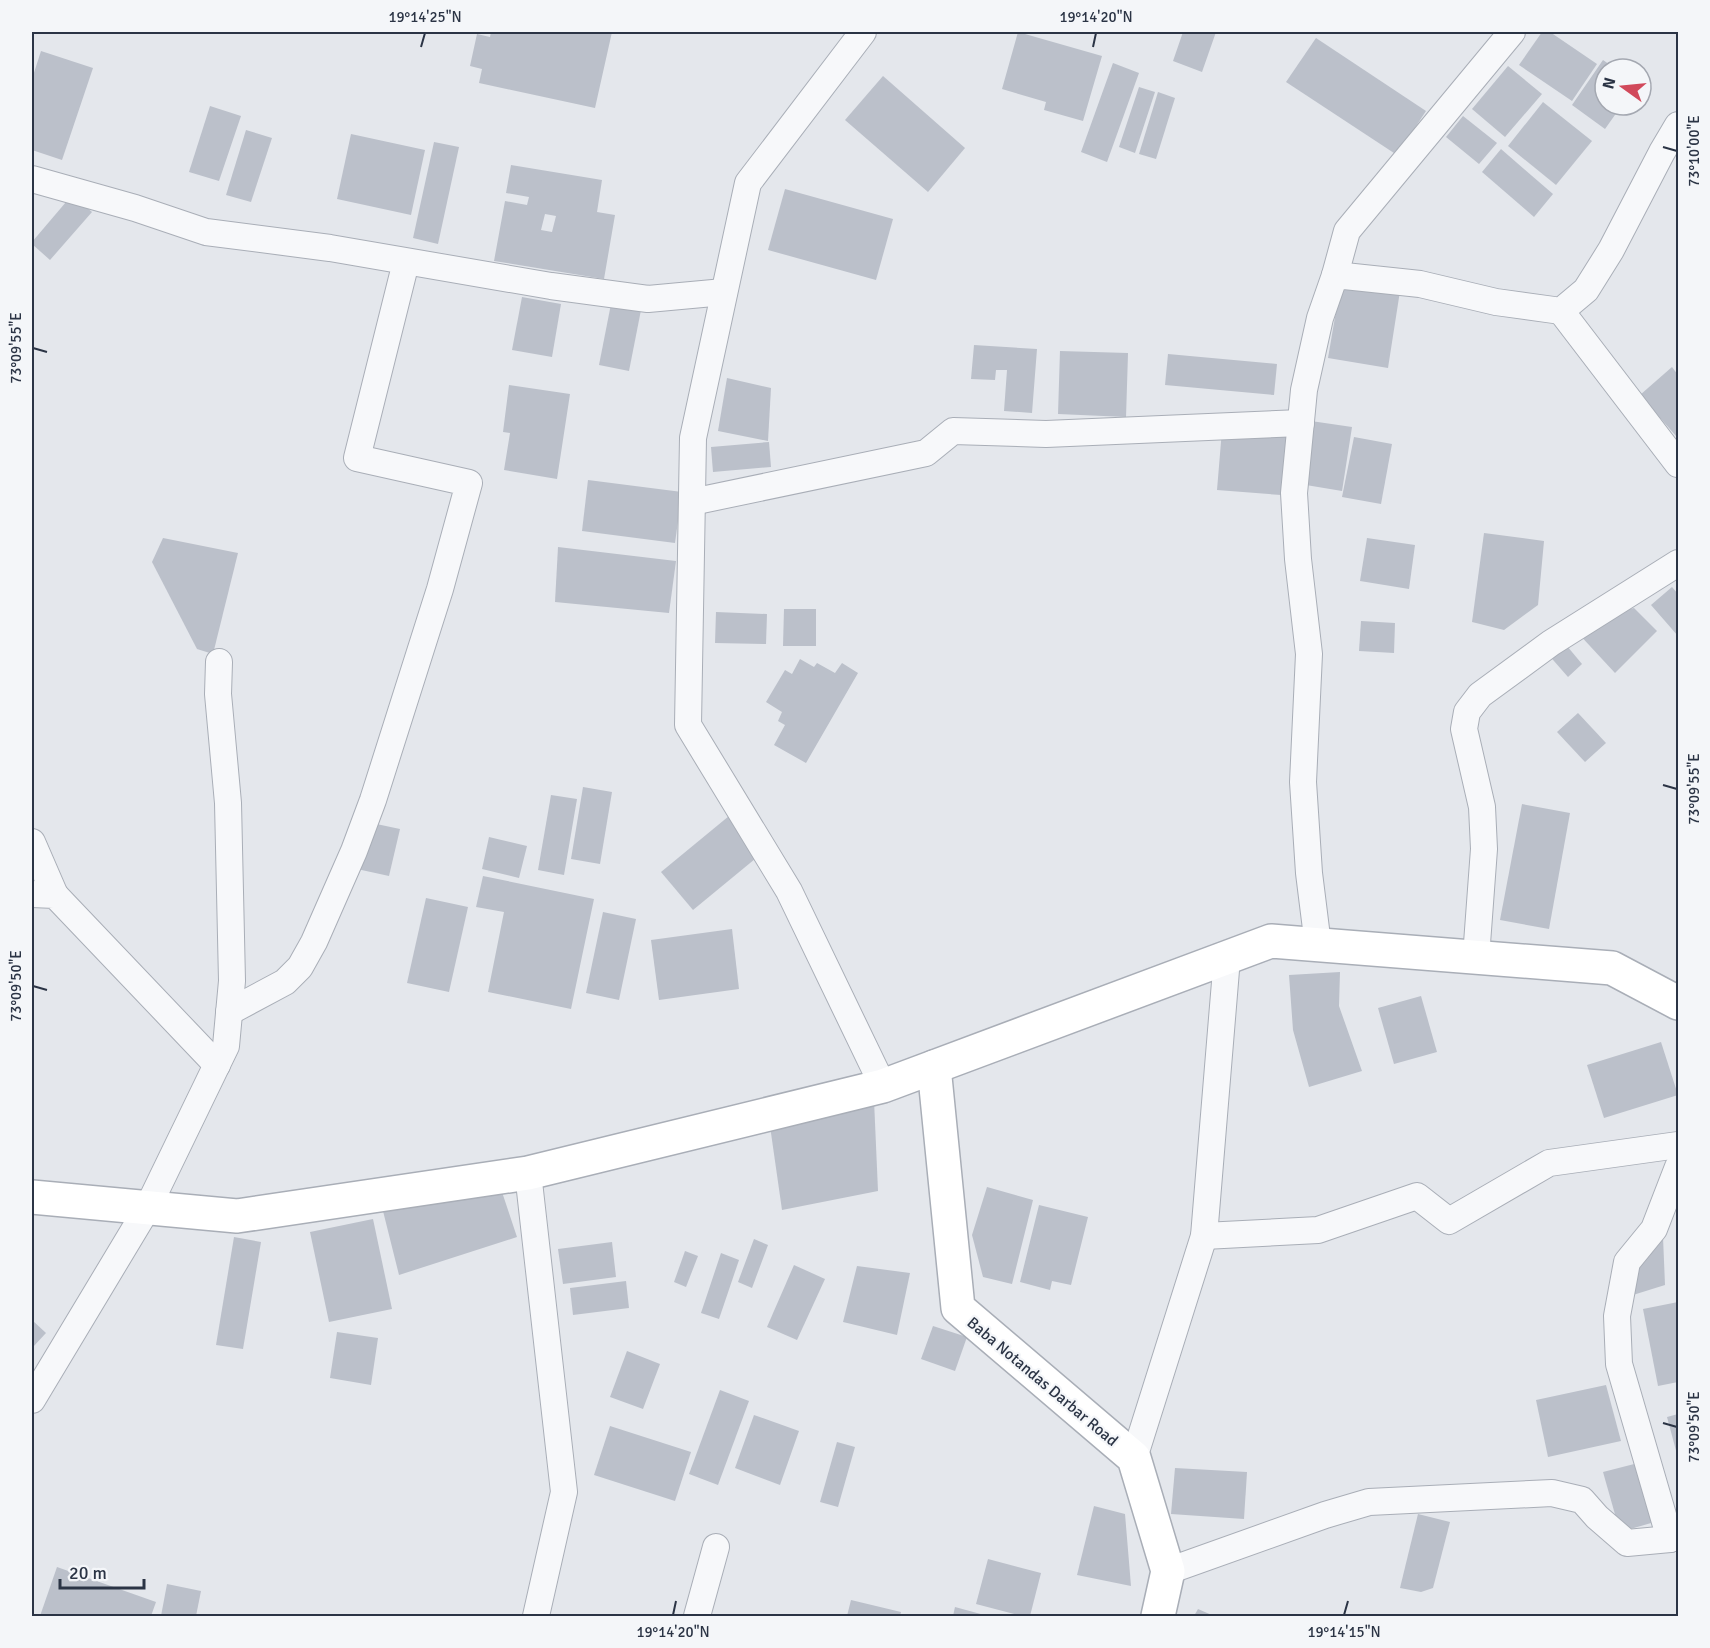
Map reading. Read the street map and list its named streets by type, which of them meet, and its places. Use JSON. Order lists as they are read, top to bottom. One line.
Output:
{"streets":{"street":["Baba Notandas Darbar Road"]},"scale_bar":"20 m","north":"left","coordinates":["19°14'25\"N","19°14'20\"N","73°10'00\"E","73°09'55\"E","73°09'50\"E","19°14'15\"N"]}
